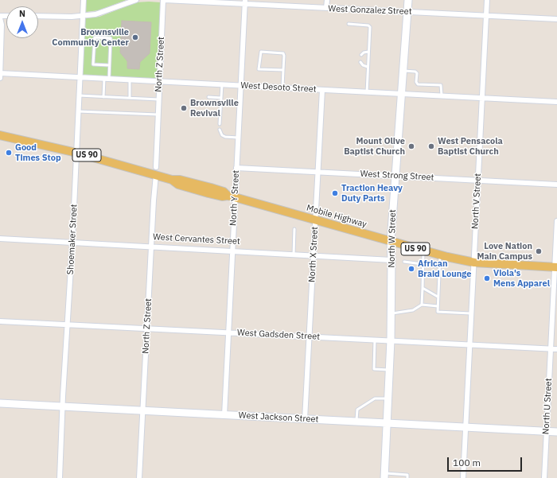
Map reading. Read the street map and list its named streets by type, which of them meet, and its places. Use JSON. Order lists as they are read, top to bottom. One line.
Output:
{"streets":{"main road":["US 90","Mobile Highway"],"street":["West Gonzalez Street","North Z Street","West Desoto Street","West Strong Street","North Y Street","North V Street","North W Street","Shoemaker Street","West Cervantes Street","North X Street","West Gadsden Street","North U Street","West Jackson Street"]},"crossings":[["West Gonzalez Street","North Z Street"],["West Gonzalez Street","North Y Street"],["West Gonzalez Street","North V Street"],["West Gonzalez Street","North W Street"],["North Z Street","West Desoto Street"],["North Z Street","Mobile Highway"],["North Z Street","West Cervantes Street"],["North Z Street","West Gadsden Street"],["North Z Street","West Jackson Street"],["West Desoto Street","North Y Street"],["West Desoto Street","North V Street"],["West Desoto Street","North W Street"],["West Desoto Street","Shoemaker Street"],["West Desoto Street","North X Street"],["US 90","North V Street"],["US 90","Mobile Highway"],["US 90","North U Street"],["West Strong Street","North Y Street"],["West Strong Street","North V Street"],["West Strong Street","North W Street"],["West Strong Street","North X Street"],["North Y Street","Mobile Highway"],["North Y Street","West Cervantes Street"],["North Y Street","West Gadsden Street"],["North Y Street","West Jackson Street"],["North V Street","West Gadsden Street"],["North V Street","West Jackson Street"],["Mobile Highway","North W Street"],["Mobile Highway","Shoemaker Street"],["Mobile Highway","North X Street"],["North W Street","West Cervantes Street"],["North W Street","West Gadsden Street"],["North W Street","West Jackson Street"],["Shoemaker Street","West Cervantes Street"],["Shoemaker Street","West Gadsden Street"],["Shoemaker Street","West Jackson Street"],["West Cervantes Street","North X Street"],["North X Street","West Gadsden Street"],["North X Street","West Jackson Street"],["West Gadsden Street","North U Street"],["North U Street","West Jackson Street"]],"places":["Brownsville Community Center","Brownsville Revival","Mount Olive Baptist Church","West Pensacola Baptist Church","Good Times Stop","Traction Heavy Duty Parts","Love Nation Main Campus","African Braid Lounge","Viola's Mens Apparel"],"scale_bar":"100 m","north":"top"}
